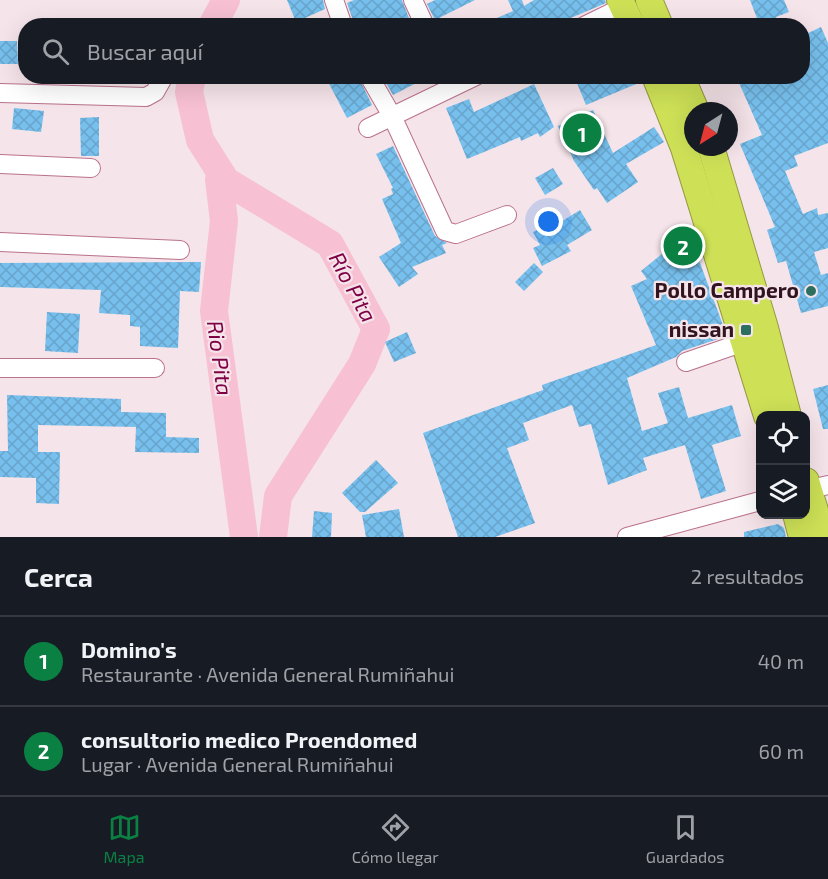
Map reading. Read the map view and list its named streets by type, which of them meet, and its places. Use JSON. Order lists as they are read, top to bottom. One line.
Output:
{"water":["Río Pita","Rio Pita"],"places":{"other":["Pollo Campero"],"transit":["nissan"]},"north":"bottom left","page":{"search":"Buscar aquí","pins":["1","2"],"heading":["Cerca","2 resultados"],"list":[{"mark":"1","name":"Domino's","note":"Restaurante · Avenida General Rumiñahui","value":"40 m"},{"mark":"2","name":"consultorio medico Proendomed","note":"Lugar · Avenida General Rumiñahui","value":"60 m"}],"nav":["Mapa","Cómo llegar","Guardados"]}}
